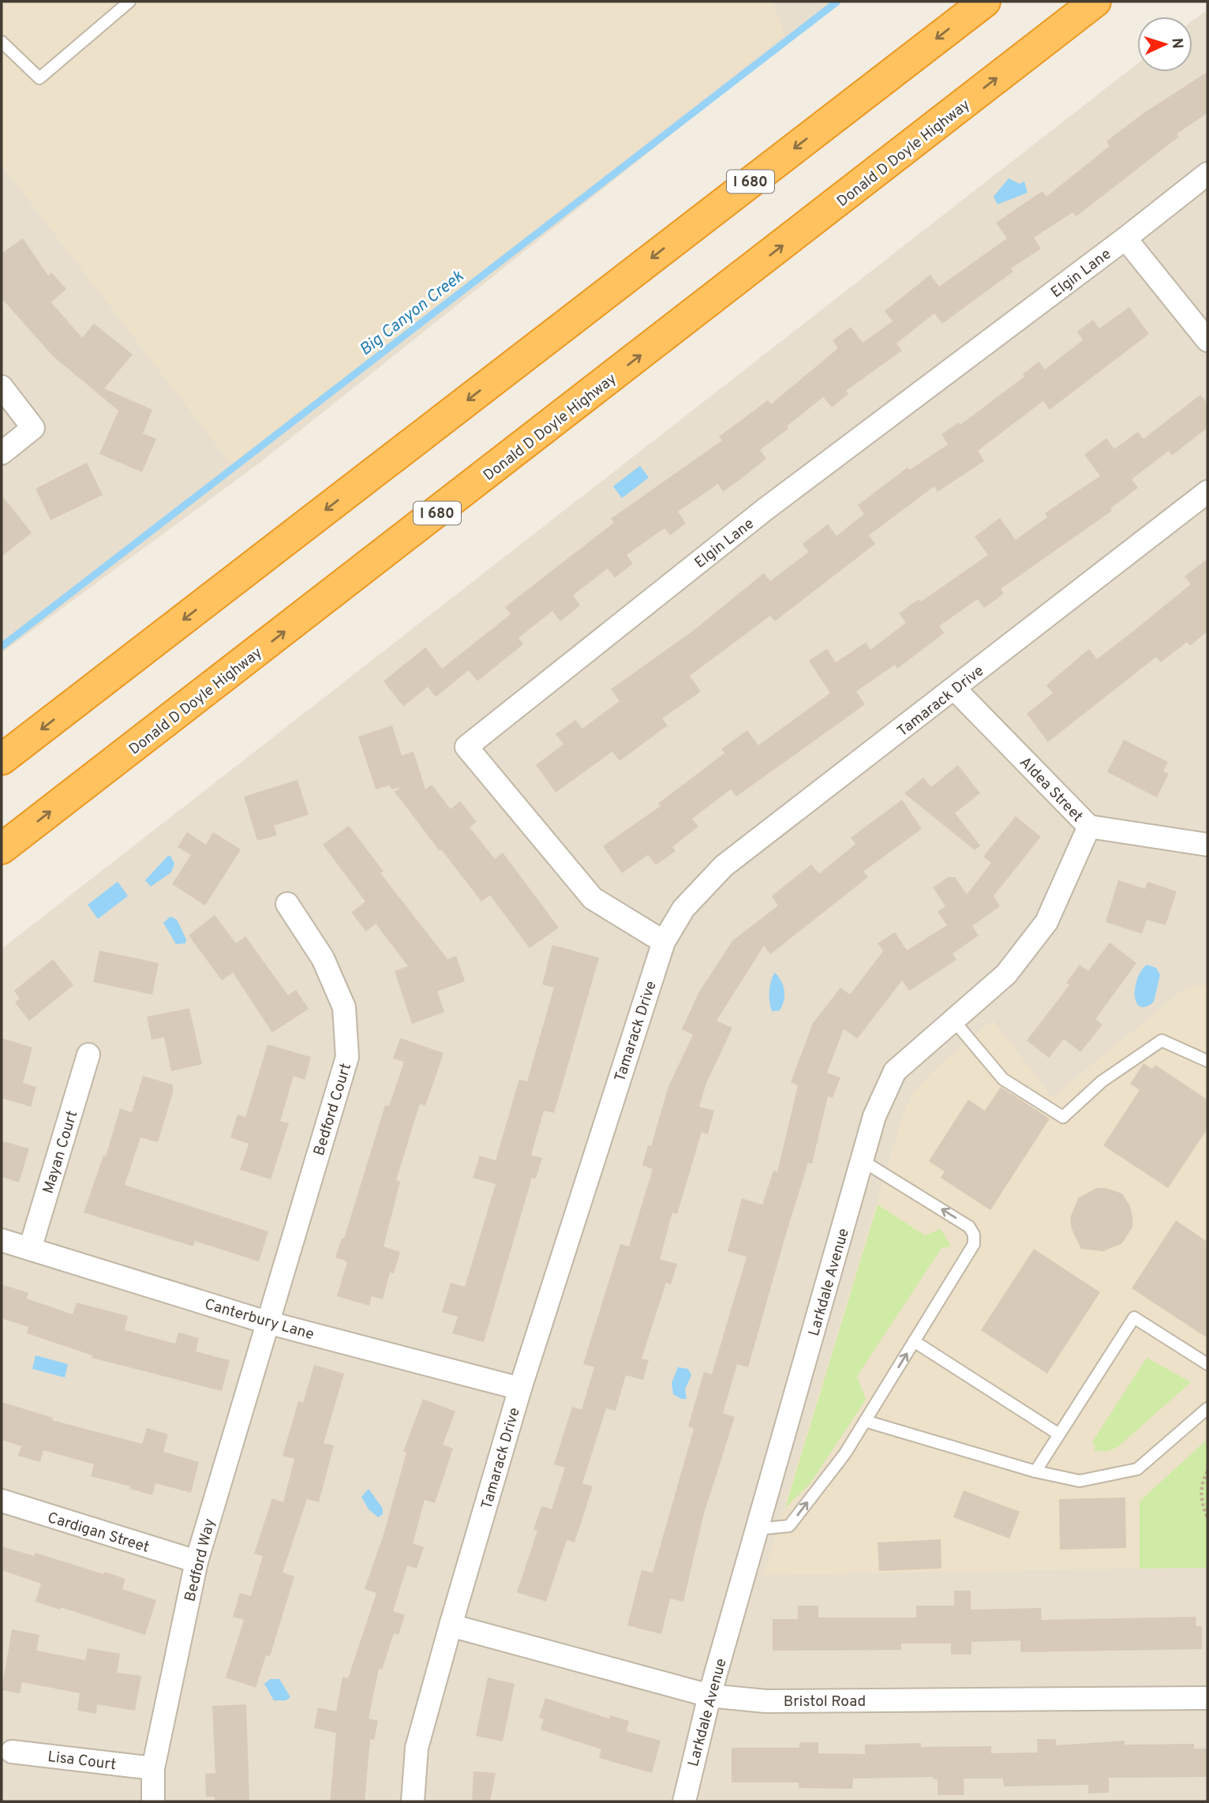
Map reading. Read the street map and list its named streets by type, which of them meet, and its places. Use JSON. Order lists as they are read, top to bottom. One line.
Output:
{"streets":{"highway":["Donald D Doyle Highway","I 680"],"street":["Elgin Lane","Tamarack Drive","Aldea Street","Bedford Court","Mayan Court","Larkdale Avenue","Canterbury Lane","Cardigan Street","Bedford Way","Bristol Road","Lisa Court"]},"crossings":[["Elgin Lane","Tamarack Drive"],["Tamarack Drive","Aldea Street"],["Tamarack Drive","Canterbury Lane"],["Tamarack Drive","Bristol Road"],["Aldea Street","Larkdale Avenue"],["Bedford Court","Canterbury Lane"],["Bedford Court","Bedford Way"],["Mayan Court","Canterbury Lane"],["Larkdale Avenue","Bristol Road"],["Canterbury Lane","Bedford Way"],["Cardigan Street","Bedford Way"],["Bedford Way","Lisa Court"]],"water":["Big Canyon Creek"],"north":"right"}
